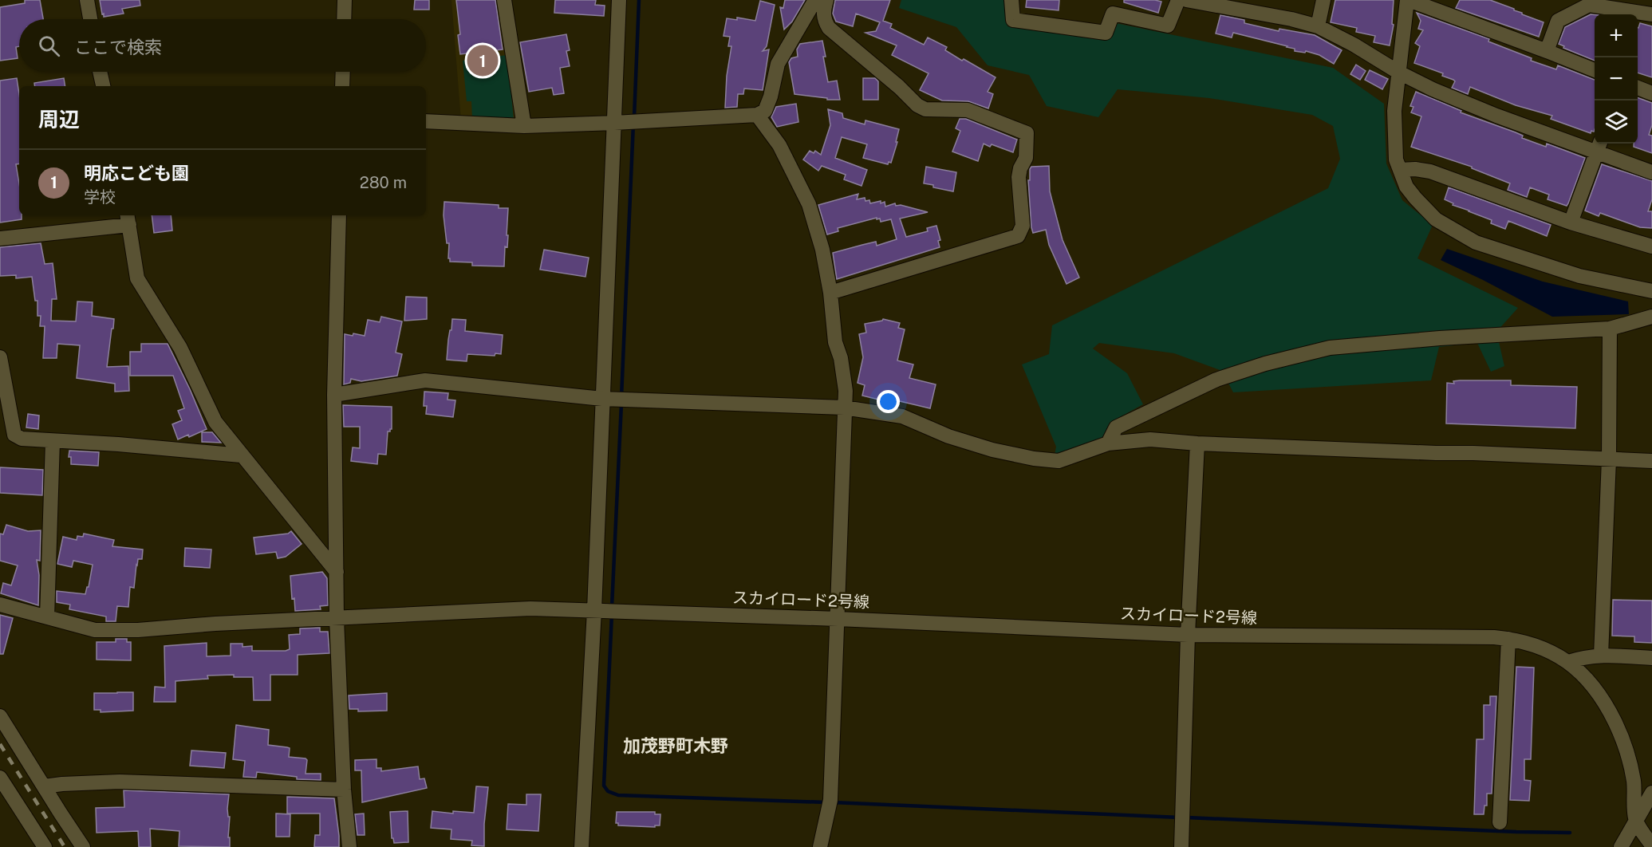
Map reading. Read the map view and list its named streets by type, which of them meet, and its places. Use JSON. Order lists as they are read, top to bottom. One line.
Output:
{"streets":{"street":["スカイロード2号線"]},"districts":["加茂野町木野"],"page":{"map_buttons":["+","−"],"search":"ここで検索","pins":"1","heading":"周辺","list":[{"mark":"1","name":"明応こども園","note":"学校","value":"280 m"}]}}
